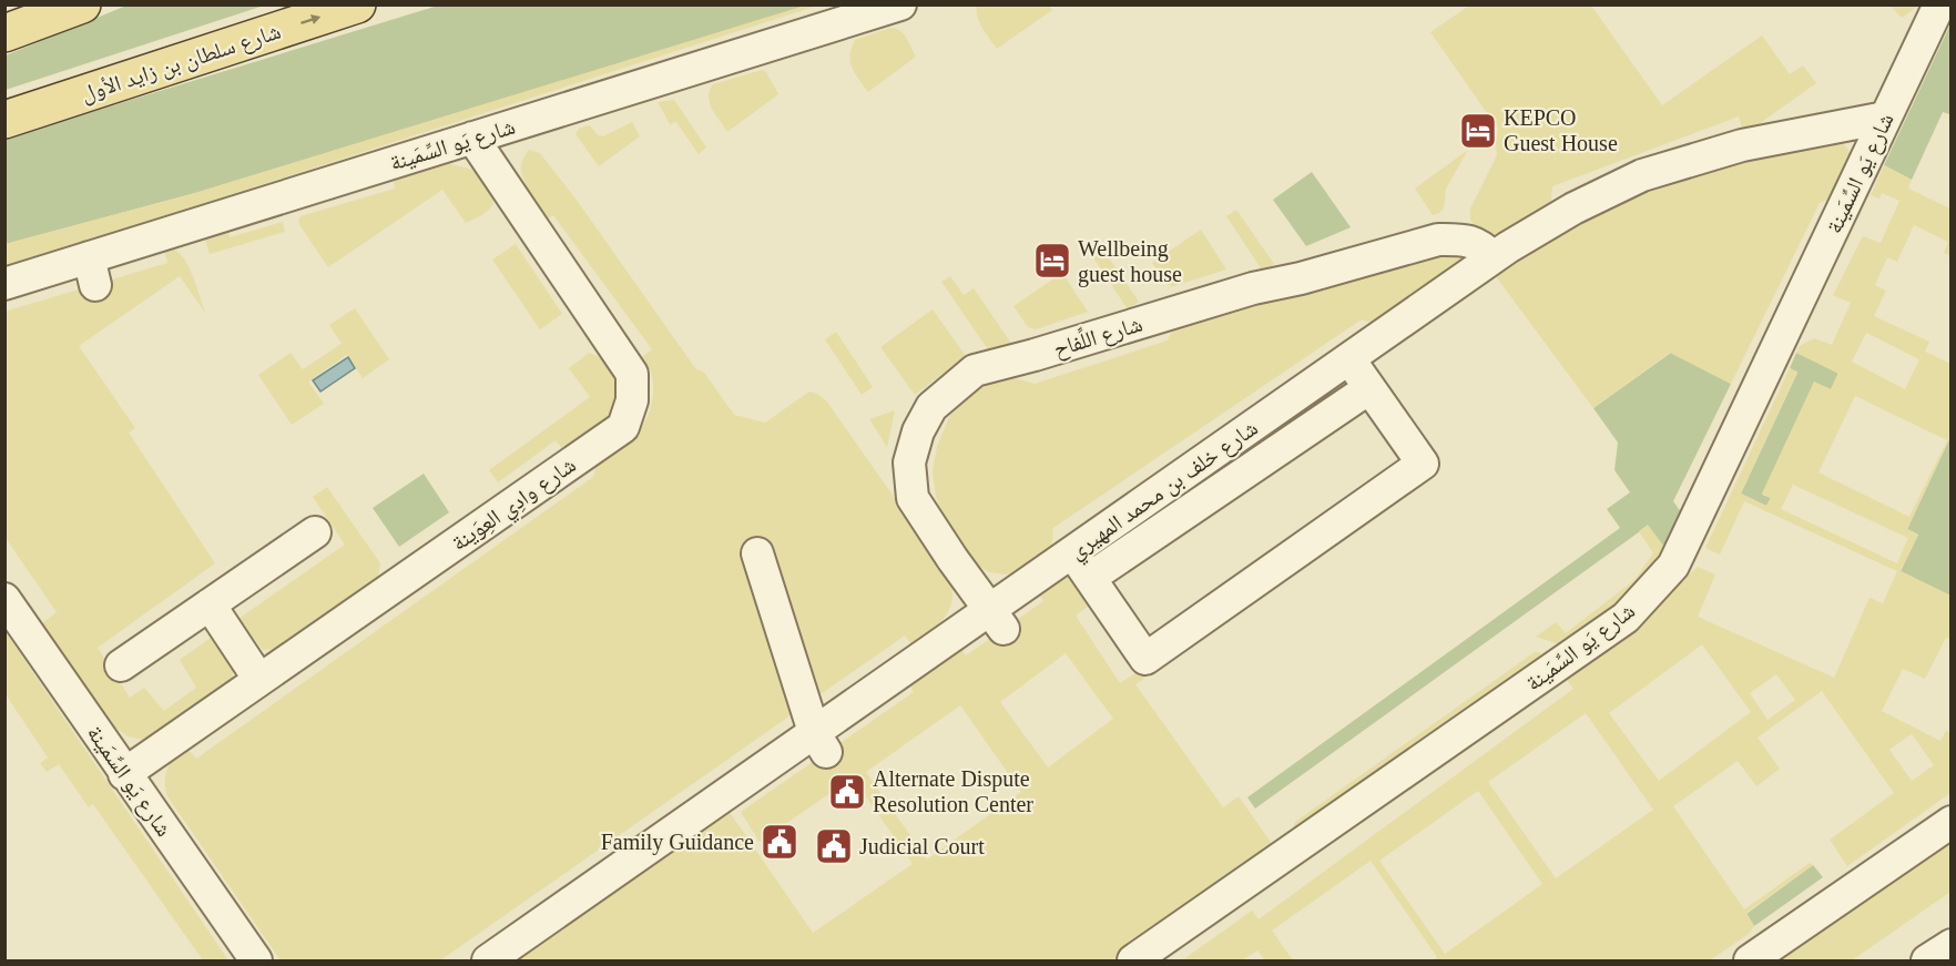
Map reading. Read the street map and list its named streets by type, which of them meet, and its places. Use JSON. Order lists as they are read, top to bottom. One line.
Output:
{"streets":{"main road":["شارع سلطان بن زايد الأول"],"street":["شارع يَو السِّمَينة","شارع اللِّفاح","شارع خلف بن محمد المهيري","شارع وادِي العِوَينة"]},"crossings":[["شارع يَو السِّمَينة","شارع خلف بن محمد المهيري"],["شارع يَو السِّمَينة","شارع وادِي العِوَينة"],["شارع اللِّفاح","شارع خلف بن محمد المهيري"]],"one_way":["شارع سلطان بن زايد الأول"],"places":{"hotel":["KEPCO Guest House","Wellbeing guest house"],"public building":["Alternate Dispute Resolution Center","Family Guidance","Judicial Court"]}}
